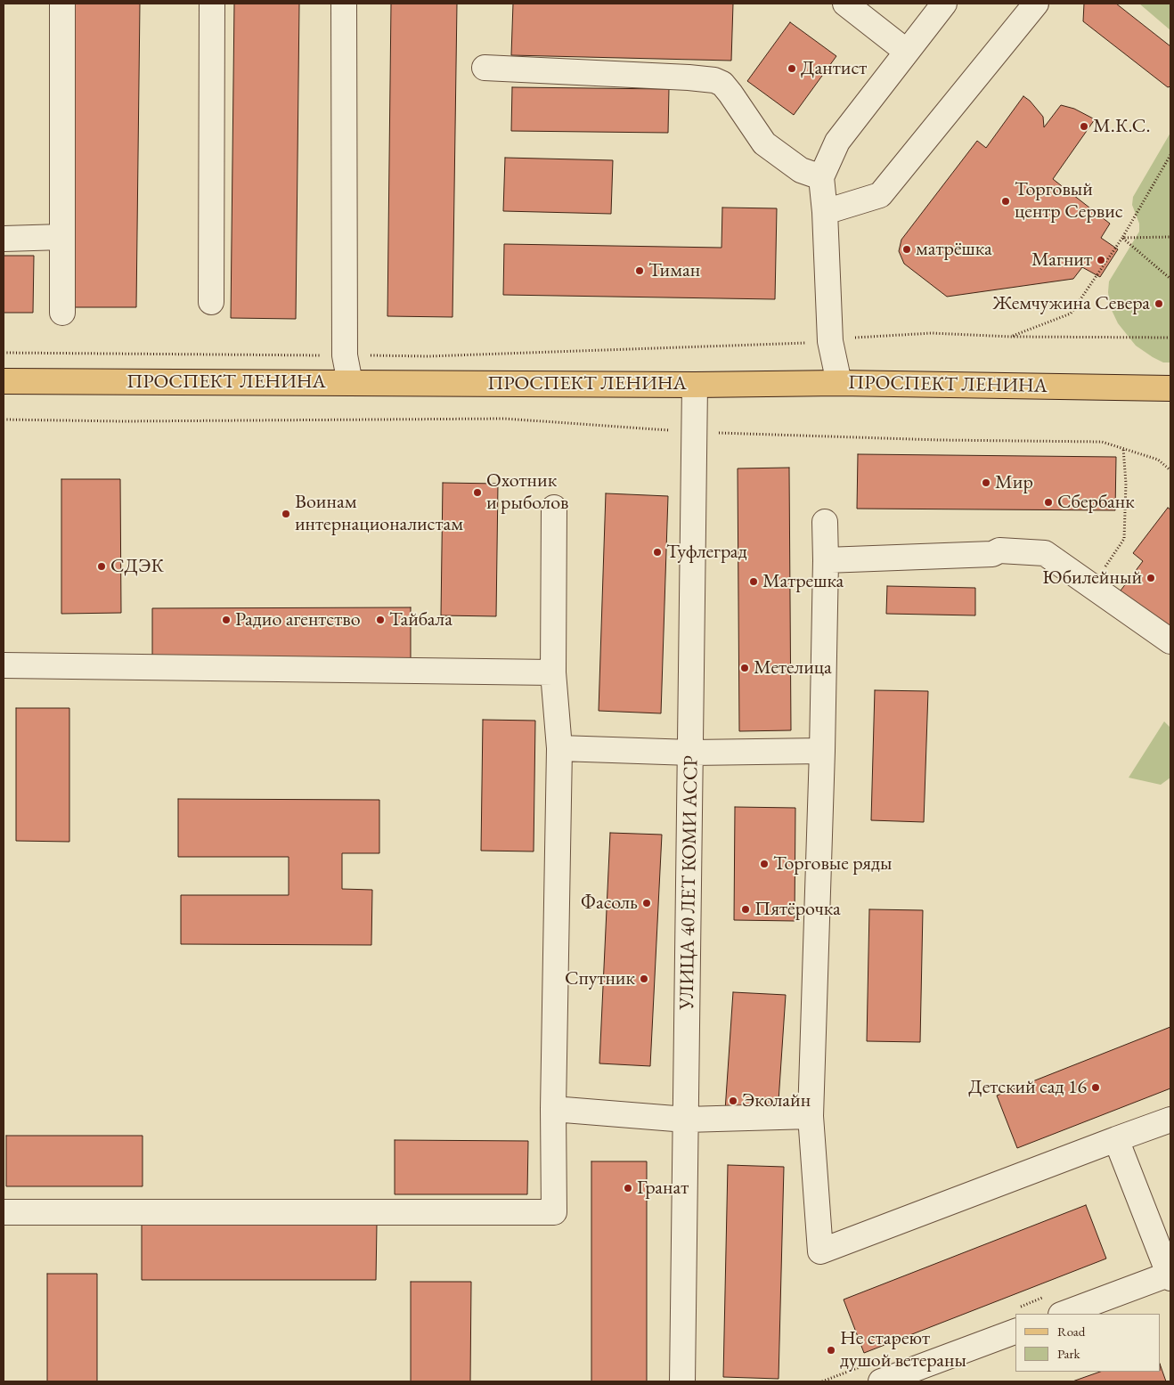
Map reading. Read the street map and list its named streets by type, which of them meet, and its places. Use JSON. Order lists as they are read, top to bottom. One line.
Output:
{"streets":{"main road":["ПРОСПЕКТ ЛЕНИНА"],"street":["УЛИЦА 40 ЛЕТ КОМИ АССР"]},"crossings":[["ПРОСПЕКТ ЛЕНИНА","УЛИЦА 40 ЛЕТ КОМИ АССР"]],"places":["Дантист","М.К.С.","Торговый центр Сервис","матрёшка","Магнит","Тиман","Жемчужина Севера","Мир","Охотник и рыболов","Сбербанк","Воинам интернационалистам","Туфлеград","СДЭК","Юбилейный","Матрешка","Радио агентство","Тайбала","Метелица","Торговые ряды","Фасоль","Пятёрочка","Спутник","Детский сад 16","Эколайн","Гранат","Не стареют душой ветераны"],"legend":["Road","Park"]}
